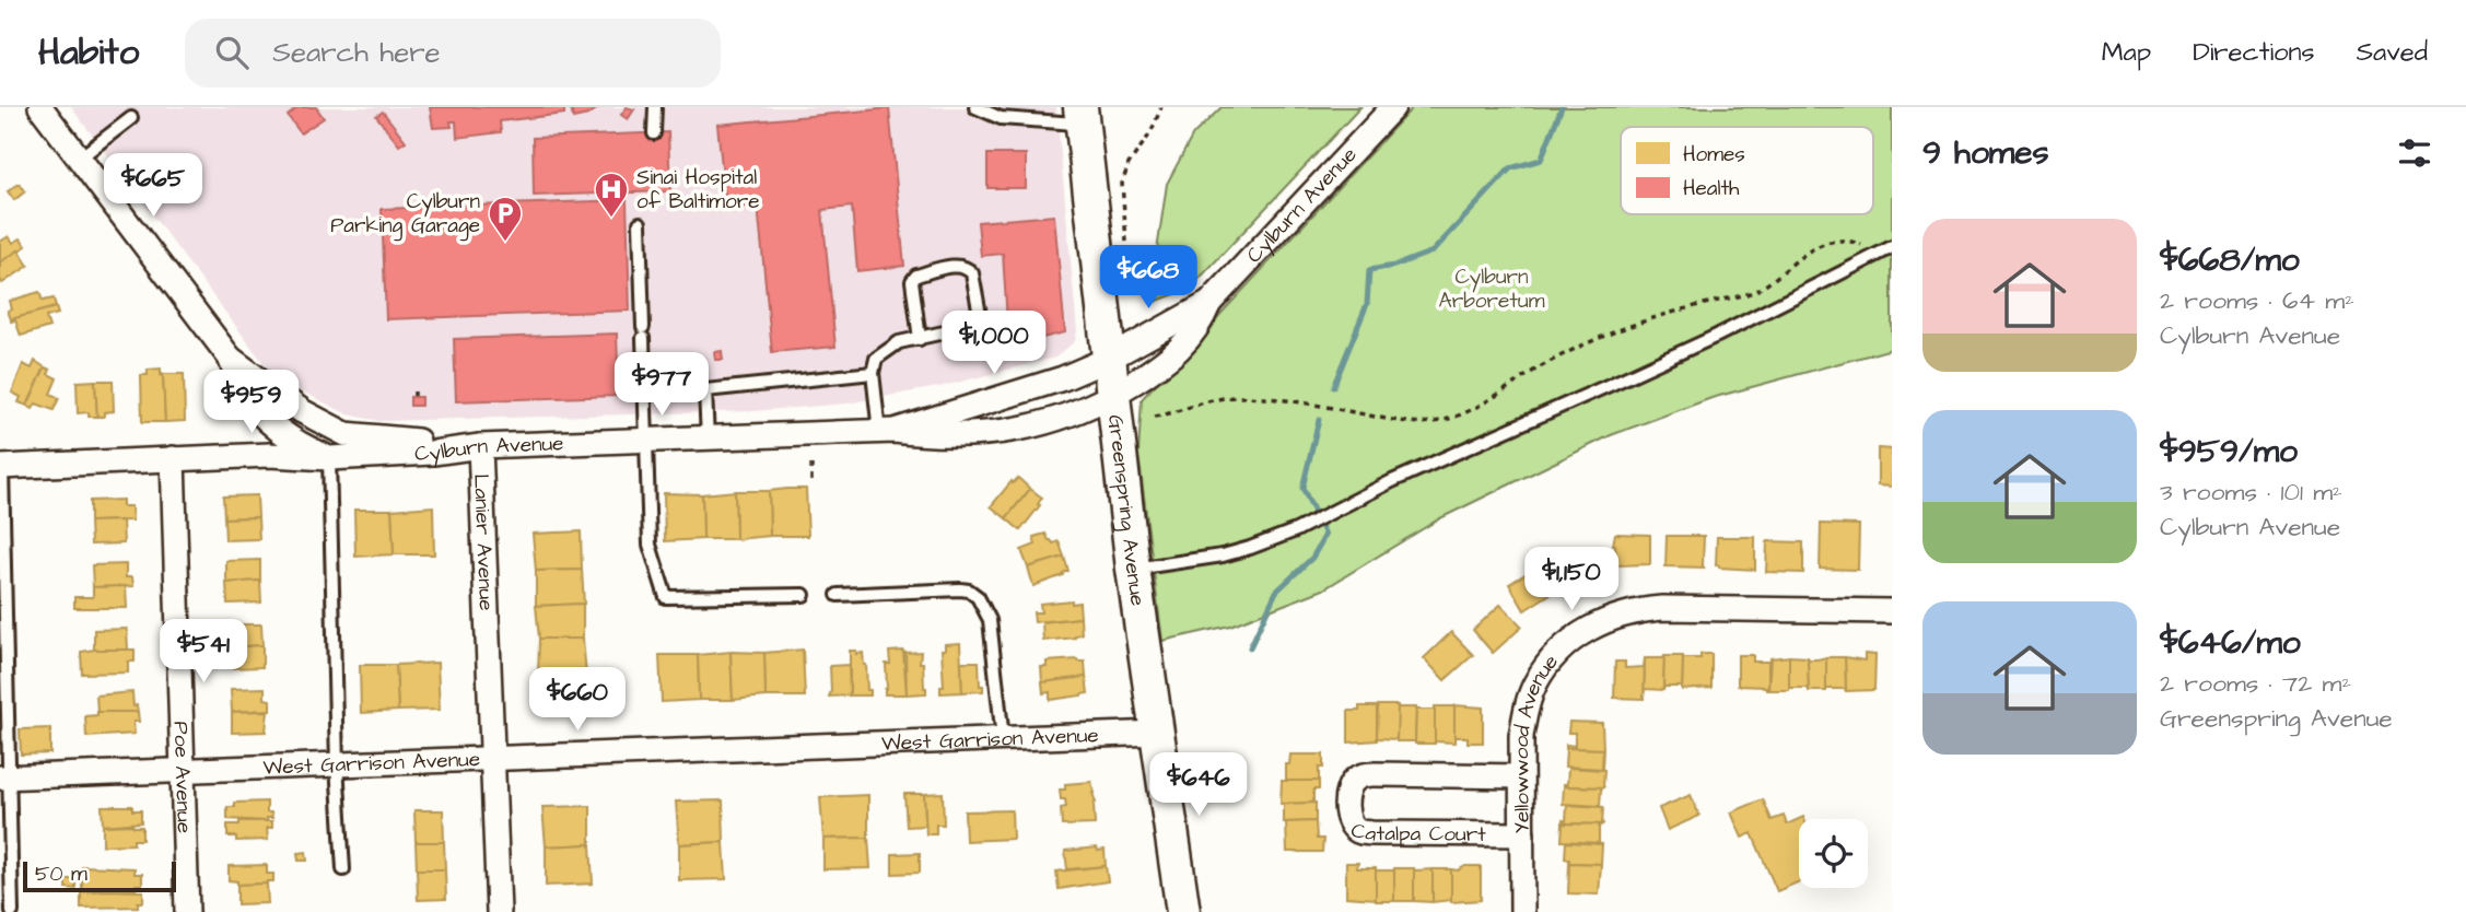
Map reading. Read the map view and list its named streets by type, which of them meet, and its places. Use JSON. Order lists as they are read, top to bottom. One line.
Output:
{"streets":{"main road":["Greenspring Avenue"],"street":["Cylburn Avenue","Lanier Avenue","West Garrison Avenue","Yellowwood Avenue","Poe Avenue","Catalpa Court"]},"crossings":[["Cylburn Avenue","Greenspring Avenue"],["Cylburn Avenue","Lanier Avenue"],["Cylburn Avenue","Poe Avenue"],["Greenspring Avenue","West Garrison Avenue"],["Lanier Avenue","West Garrison Avenue"],["West Garrison Avenue","Poe Avenue"],["Yellowwood Avenue","Catalpa Court"]],"parks":["Cylburn Arboretum"],"places":{"hospital":["Sinai Hospital of Baltimore"],"parking":["Cylburn Parking Garage"]},"legend":["Homes","Health"],"scale_bar":"50 m","page":{"header":"Habito","search":"Search here","nav":["Map","Directions","Saved"],"heading":"9 homes","price":["$665","$668","$1,000","$977","$959","$1,150","$541","$660","$646"],"list":[{"name":"$668/mo","note":"2 rooms · 64 m² · Cylburn Avenue"},{"name":"$959/mo","note":"3 rooms · 101 m² · Cylburn Avenue"},{"name":"$646/mo","note":"2 rooms · 72 m² · Greenspring Avenue"}],"scale":"50 m"}}
